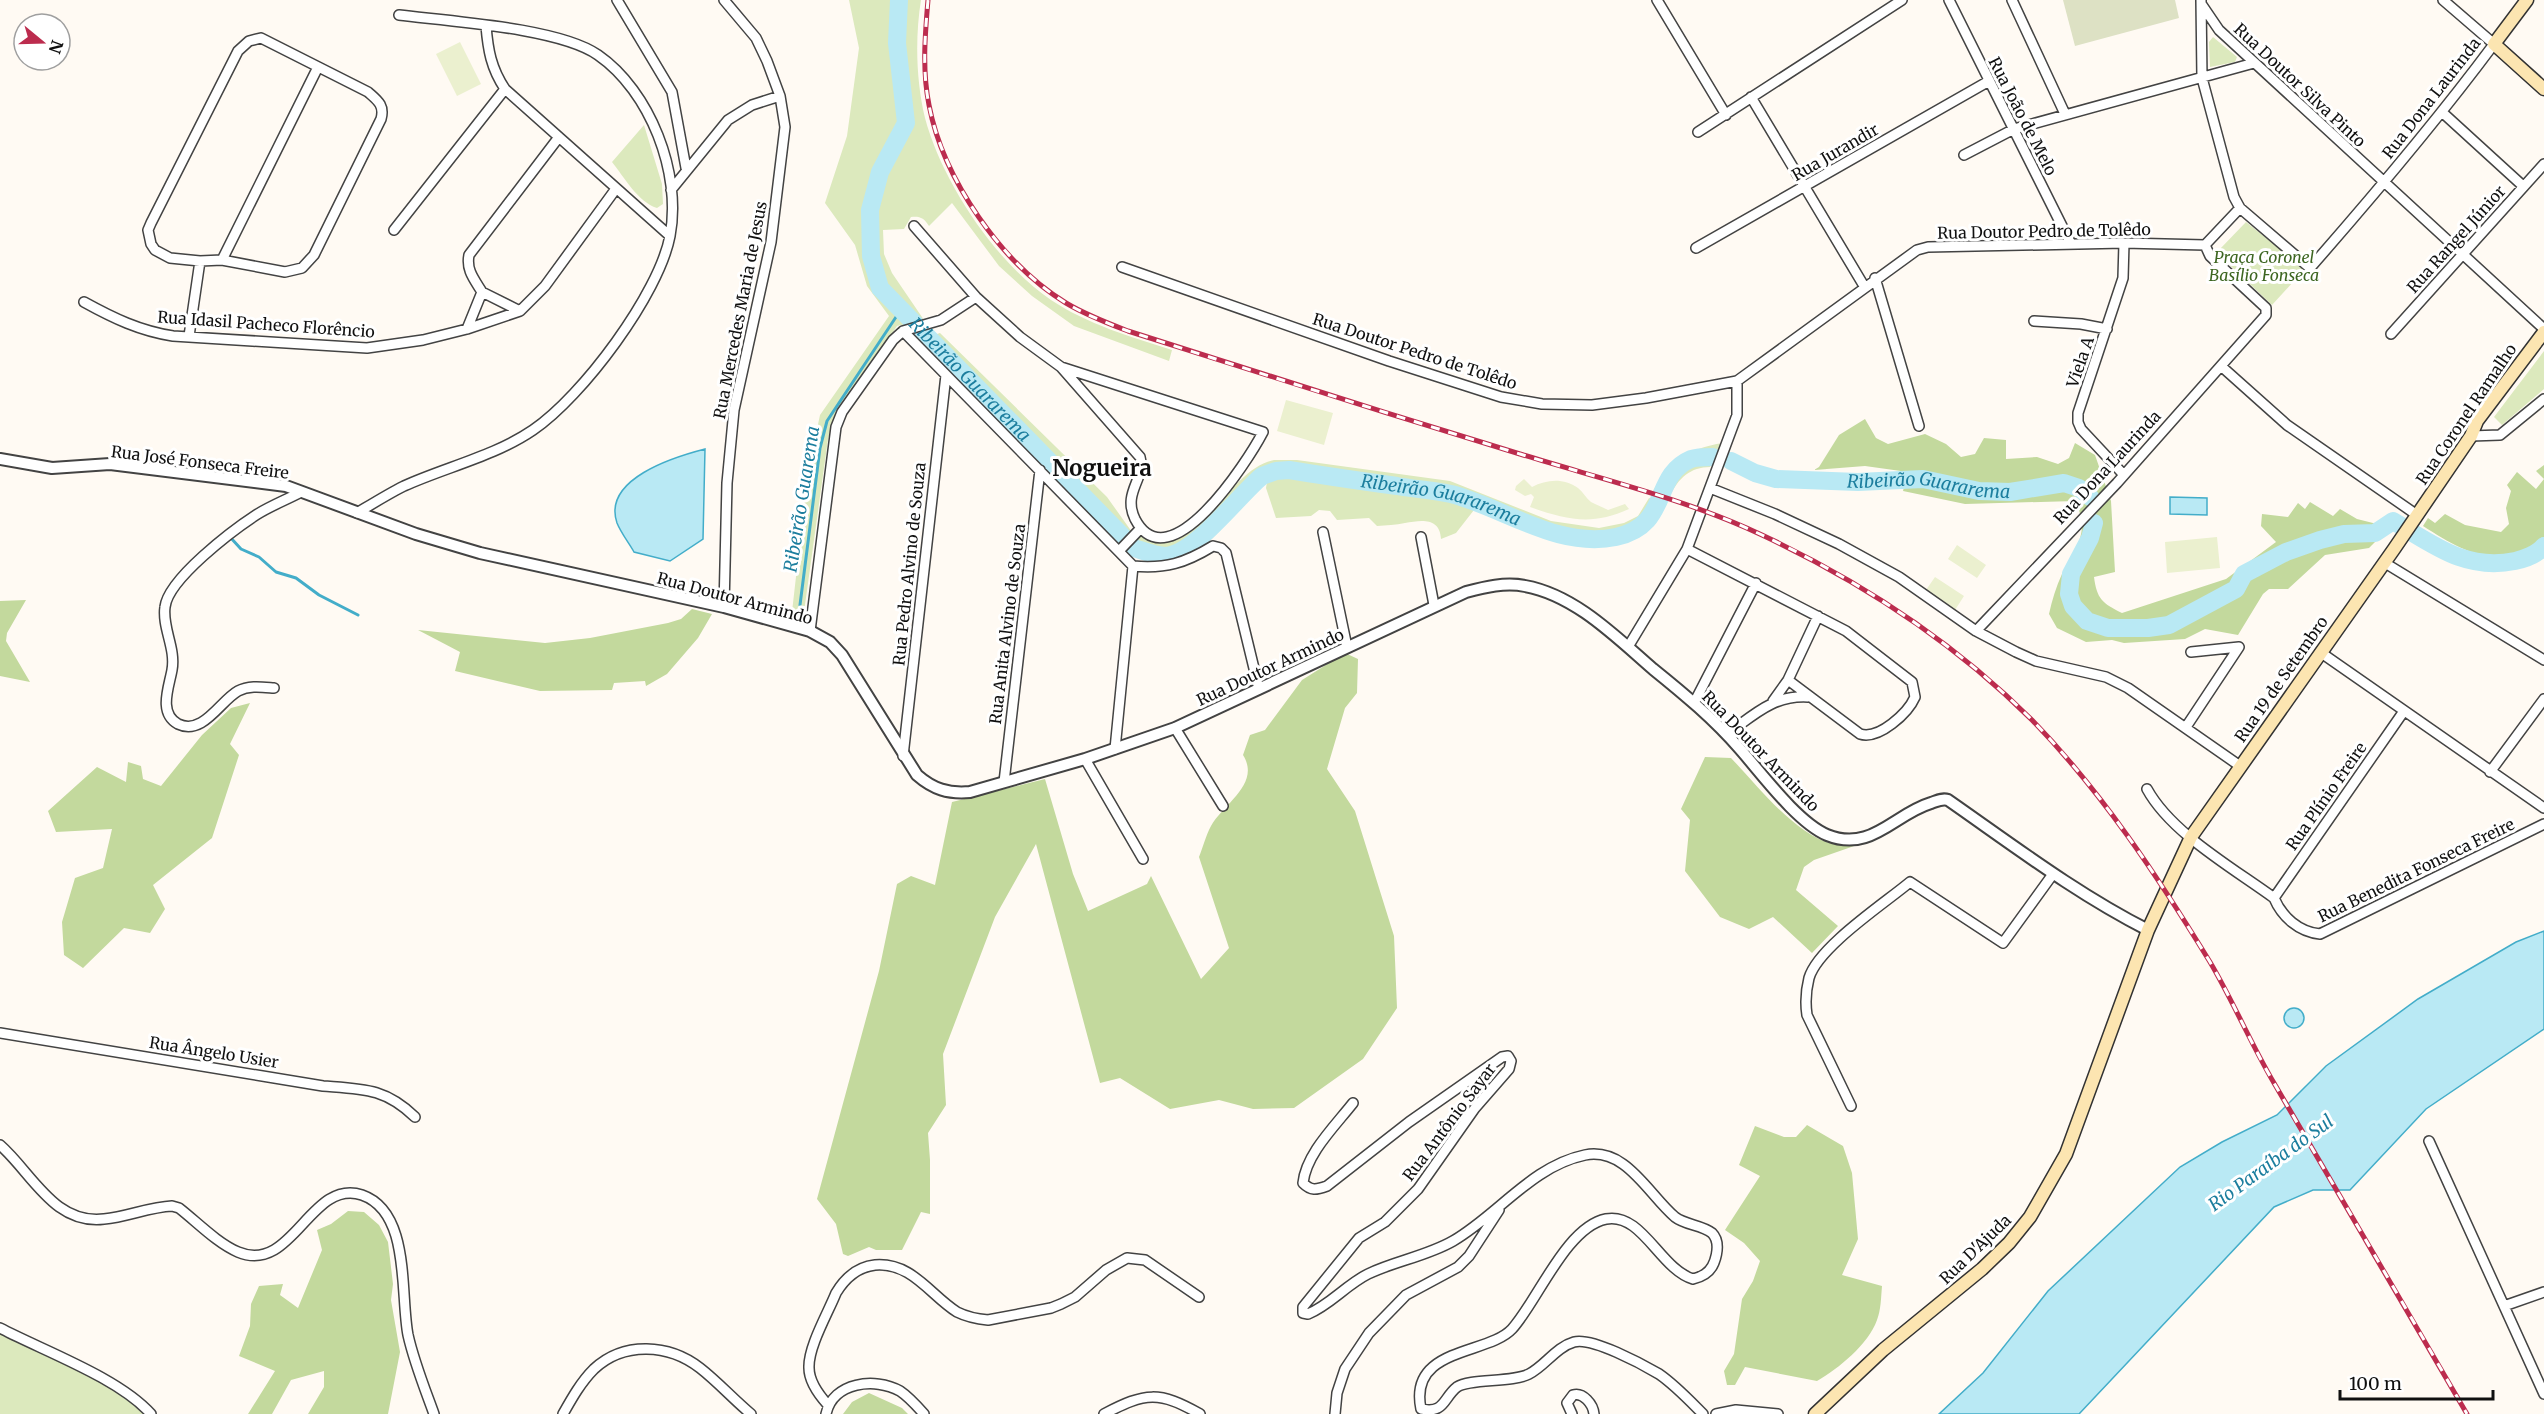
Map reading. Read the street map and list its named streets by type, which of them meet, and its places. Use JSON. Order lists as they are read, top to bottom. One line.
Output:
{"streets":{"main road":["Rua Dona Laurinda","Rua Coronel Ramalho","Rua 19 de Setembro","Rua D'Ajuda"],"street":["Rua Doutor Silva Pinto","Rua João de Melo","Rua Jurandir","Rua Doutor Pedro de Tolêdo","Rua Rangel Júnior","Rua Mercedes Maria de Jesus","Rua Idasil Pacheco Florêncio","Viela A","Rua José Fonseca Freire","Rua Pedro Alvino de Souza","Rua Doutor Armindo","Rua Anita Alvino de Souza","Rua Plínio Freire","Rua Benedita Fonseca Freire","Rua Ângelo Usier","Rua Antônio Sayar"]},"crossings":[["Rua Doutor Silva Pinto","Rua Dona Laurinda"],["Rua Doutor Silva Pinto","Rua Rangel Júnior"],["Rua Doutor Silva Pinto","Rua Coronel Ramalho"],["Rua Dona Laurinda","Rua Doutor Pedro de Tolêdo"],["Rua Dona Laurinda","Viela A"],["Rua João de Melo","Rua Jurandir"],["Rua João de Melo","Rua Doutor Pedro de Tolêdo"],["Rua Doutor Pedro de Tolêdo","Viela A"],["Rua Mercedes Maria de Jesus","Rua Doutor Armindo"],["Rua Coronel Ramalho","Rua 19 de Setembro"],["Rua José Fonseca Freire","Rua Doutor Armindo"],["Rua Pedro Alvino de Souza","Rua Doutor Armindo"],["Rua Doutor Armindo","Rua Anita Alvino de Souza"],["Rua Doutor Armindo","Rua 19 de Setembro"],["Rua Doutor Armindo","Rua D'Ajuda"],["Rua 19 de Setembro","Rua Benedita Fonseca Freire"],["Rua 19 de Setembro","Rua D'Ajuda"],["Rua Plínio Freire","Rua Benedita Fonseca Freire"]],"districts":["Nogueira"],"water":["Ribeirão Guararema","Ribeirão Guarema","Rio Paraíba do Sul"],"parks":["Praça Coronel Basílio Fonseca"],"scale_bar":"100 m","north":"right"}
